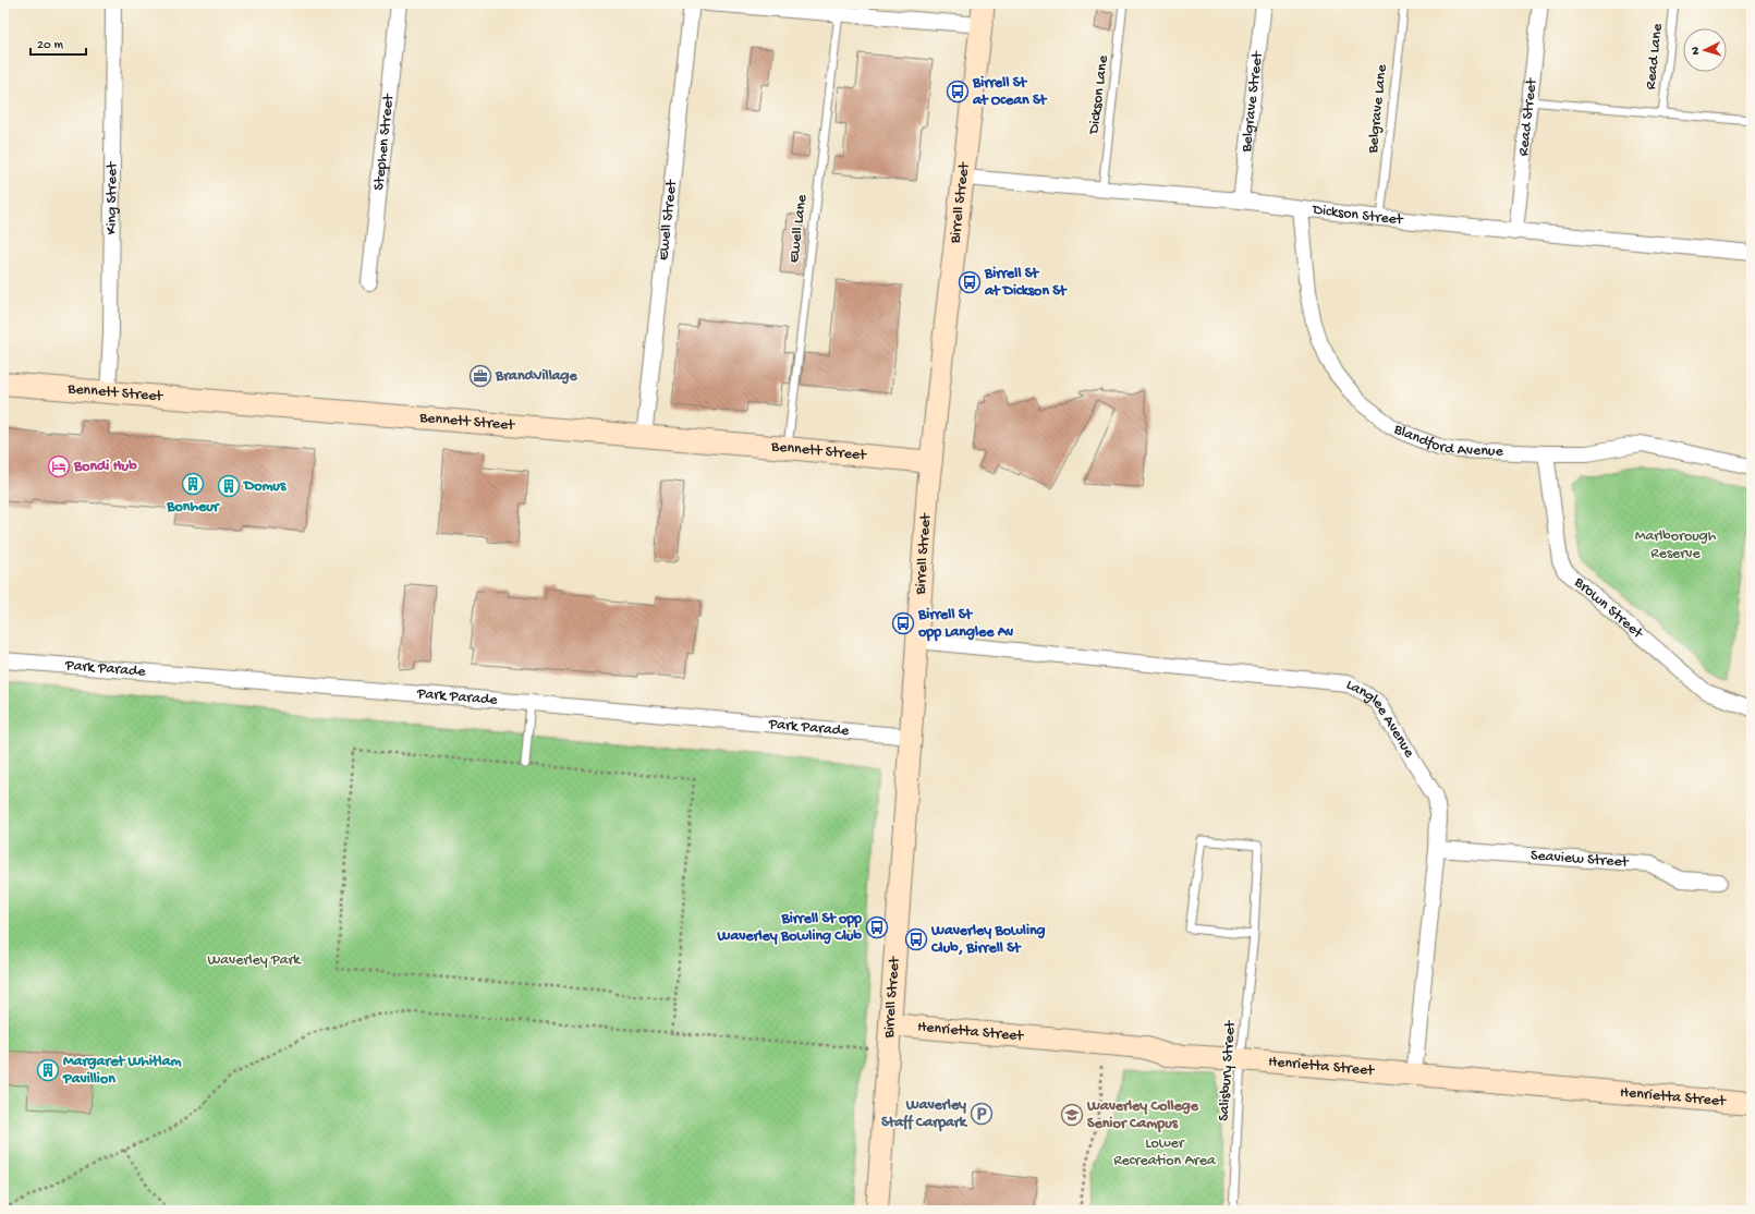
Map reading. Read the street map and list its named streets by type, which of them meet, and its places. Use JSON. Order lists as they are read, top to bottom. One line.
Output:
{"streets":{"main road":["Birrell Street","Bennett Street","Henrietta Street"],"street":["Belgrave Street","Read Street","Stephen Street","King Street","Dickson Street","Ewell Street","Blandford Avenue","Brown Street","Park Parade","Langlee Avenue","Seaview Street"],"lane":["Read Lane","Dickson Lane","Belgrave Lane","Ewell Lane","Salisbury Street"]},"crossings":[["Dickson Lane","Dickson Street"],["Belgrave Street","Dickson Street"],["Belgrave Lane","Dickson Street"],["Read Street","Dickson Street"],["King Street","Bennett Street"],["Birrell Street","Dickson Street"],["Birrell Street","Bennett Street"],["Birrell Street","Park Parade"],["Birrell Street","Langlee Avenue"],["Birrell Street","Henrietta Street"],["Dickson Street","Blandford Avenue"],["Ewell Street","Bennett Street"],["Ewell Lane","Bennett Street"],["Blandford Avenue","Brown Street"],["Langlee Avenue","Seaview Street"],["Langlee Avenue","Henrietta Street"],["Henrietta Street","Salisbury Street"]],"parks":["Marlborough Reserve","Waverley Park","Lower Recreation Area"],"places":{"bus stop":["Birrell St at Ocean St","Birrell St at Dickson St","Birrell St opp Langlee Av","Birrell St opp Waverley Bowling Club","Waverley Bowling Club, Birrell St"],"office":["BrandVillage"],"hotel":["Bondi Hub"],"building":["Bonheur","Domus","Margaret Whitlam Pavillion"],"parking":["Waverley Staff Carpark"],"school or university":["Waverley College Senior Campus"]},"scale_bar":"20 m","north":"left"}
